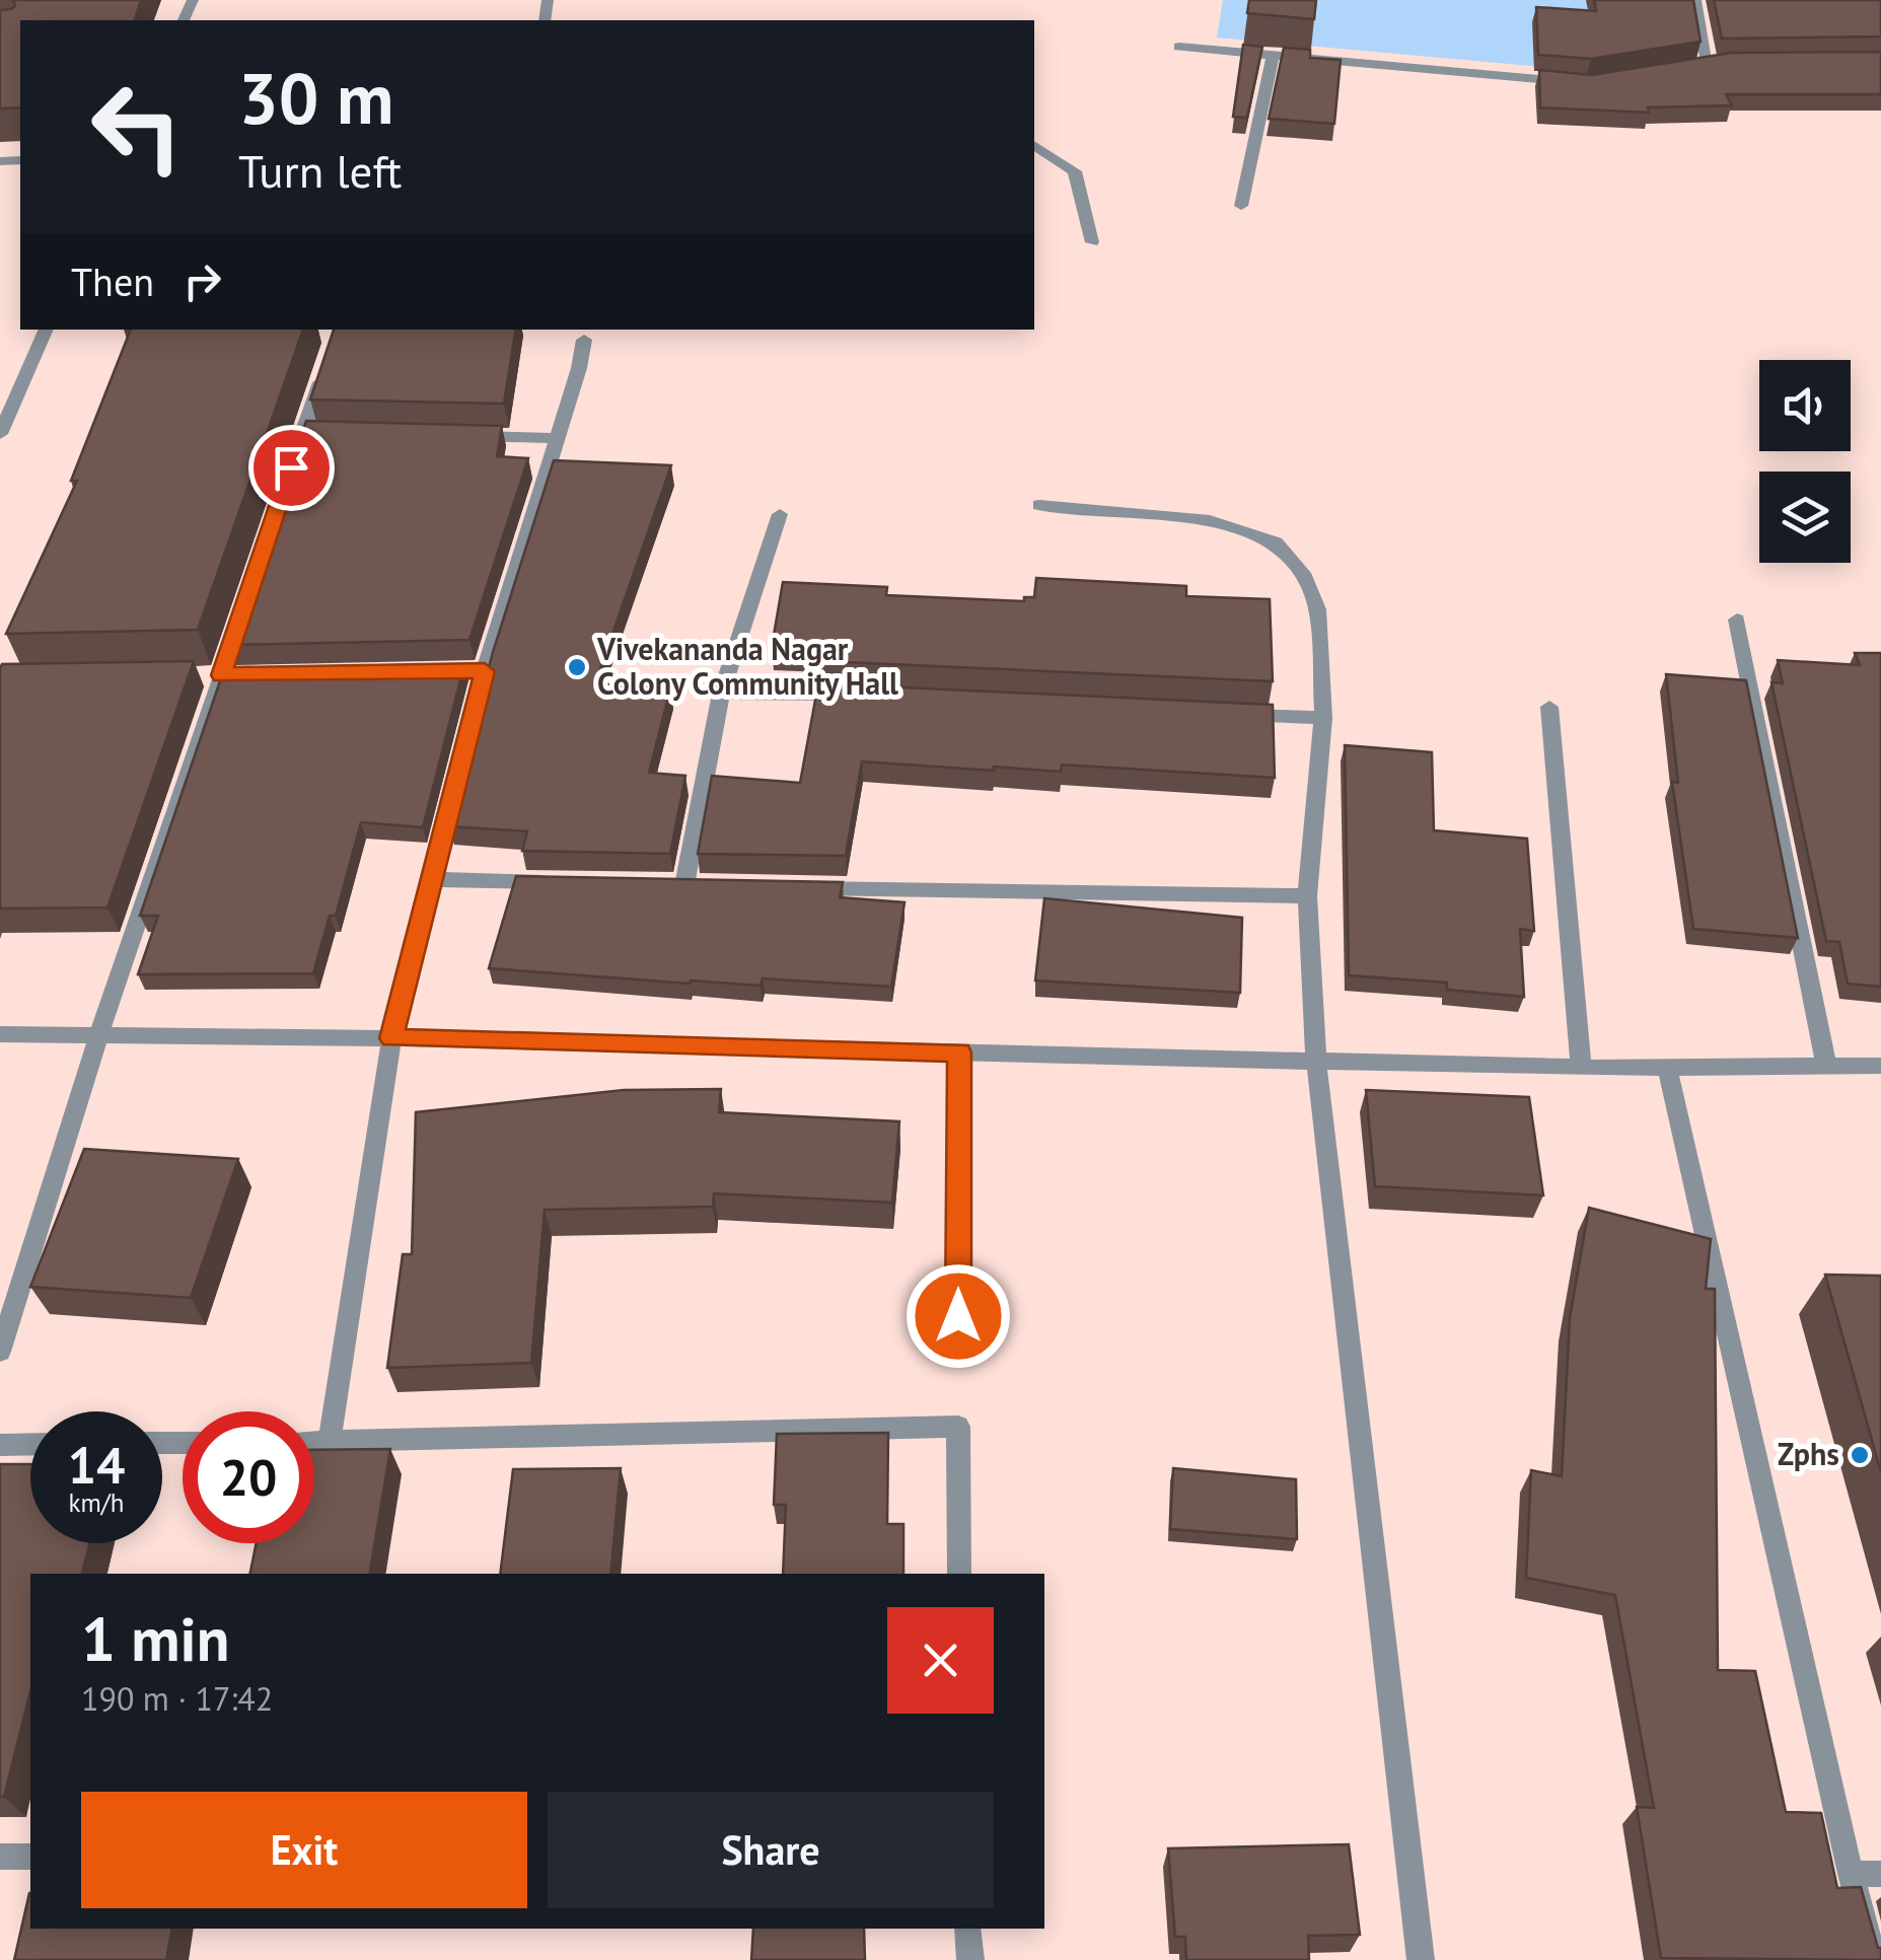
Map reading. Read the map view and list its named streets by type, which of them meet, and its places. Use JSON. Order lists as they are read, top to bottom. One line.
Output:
{"places":["Vivekananda Nagar Colony Community Hall","Zphs"],"page":{"turn":["30 m","Turn left"],"then":"Then","speed":"14 km/h","limit":"20","heading":["1 min","190 m · 17:42"],"buttons":["Exit","Share"]}}
